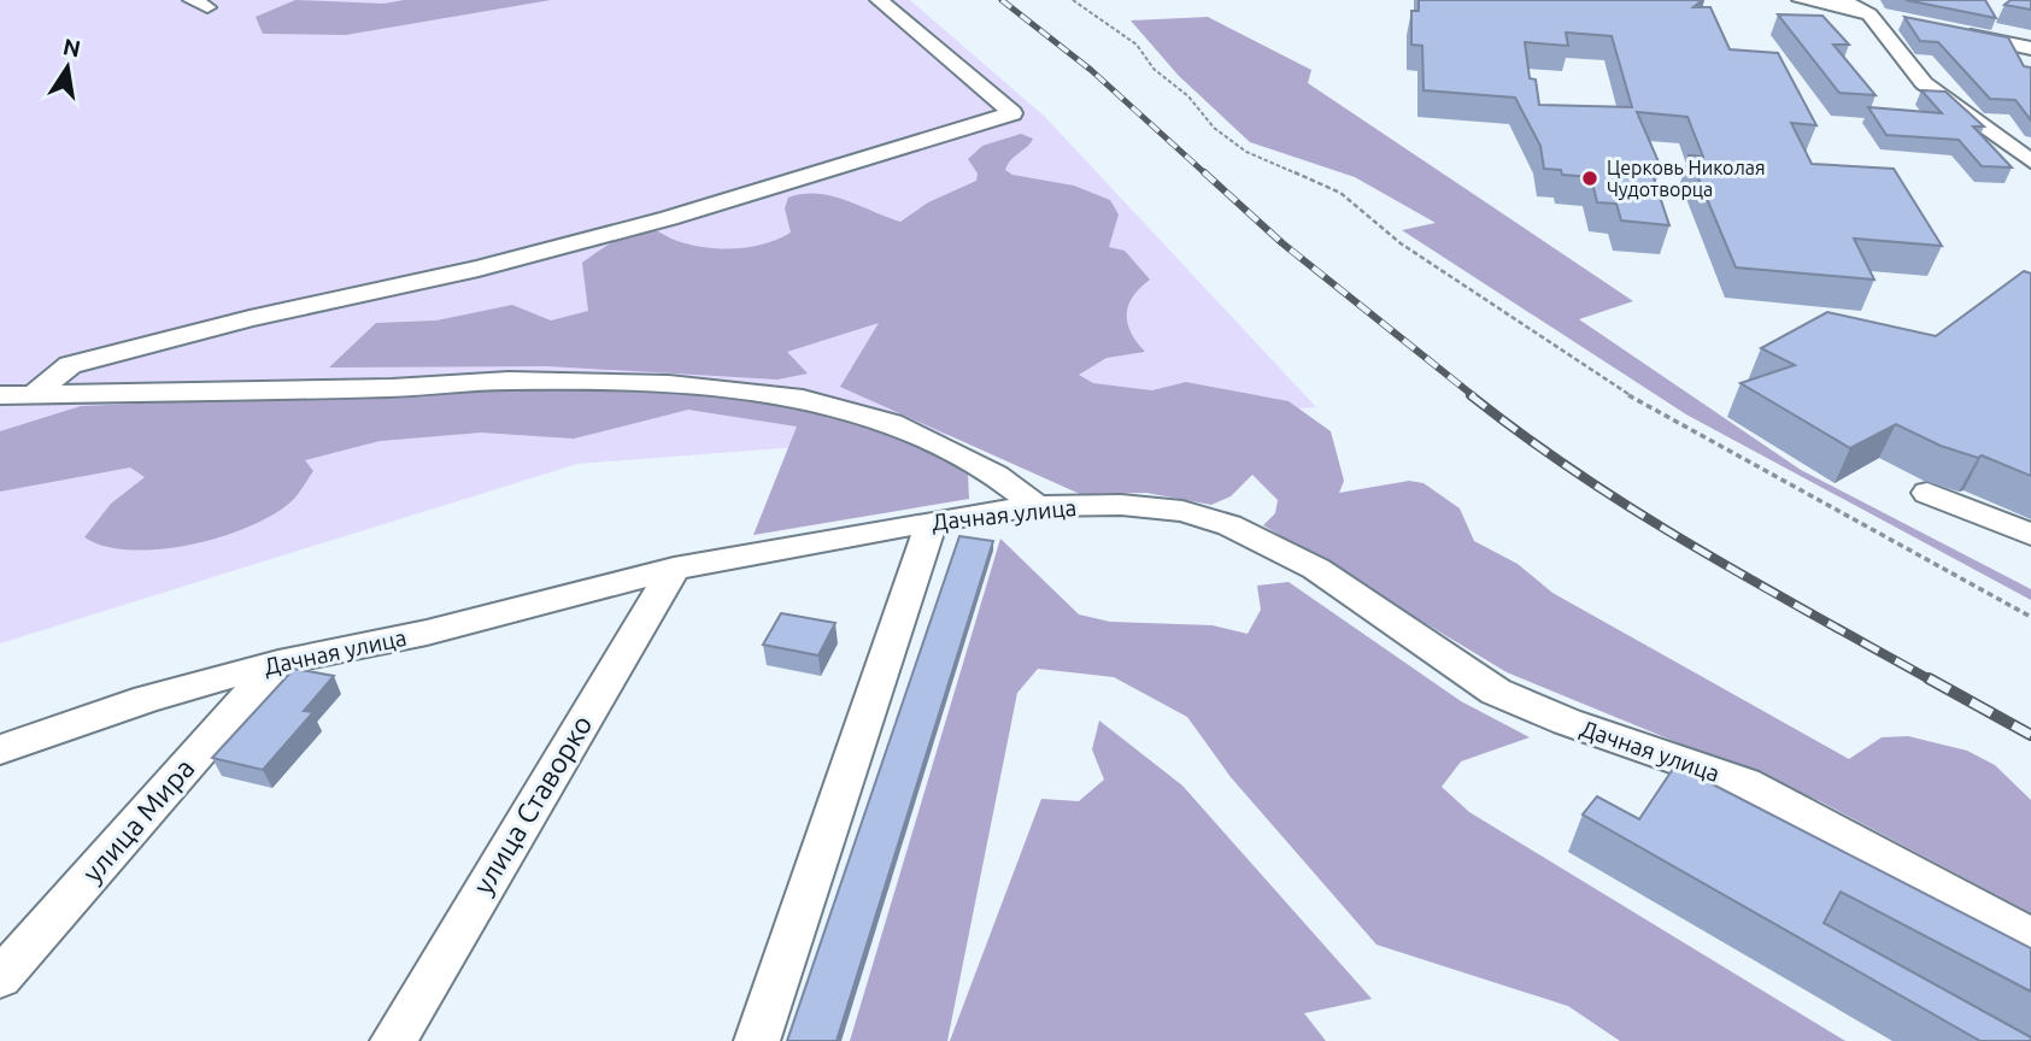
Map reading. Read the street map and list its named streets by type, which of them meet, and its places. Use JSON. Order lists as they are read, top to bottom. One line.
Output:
{"streets":{"street":["Дачная улица","улица Ставорко","улица Мира"]},"crossings":[["Дачная улица","улица Ставорко"],["Дачная улица","улица Мира"]],"places":["Церковь Николая Чудотворца"],"north":"top"}
